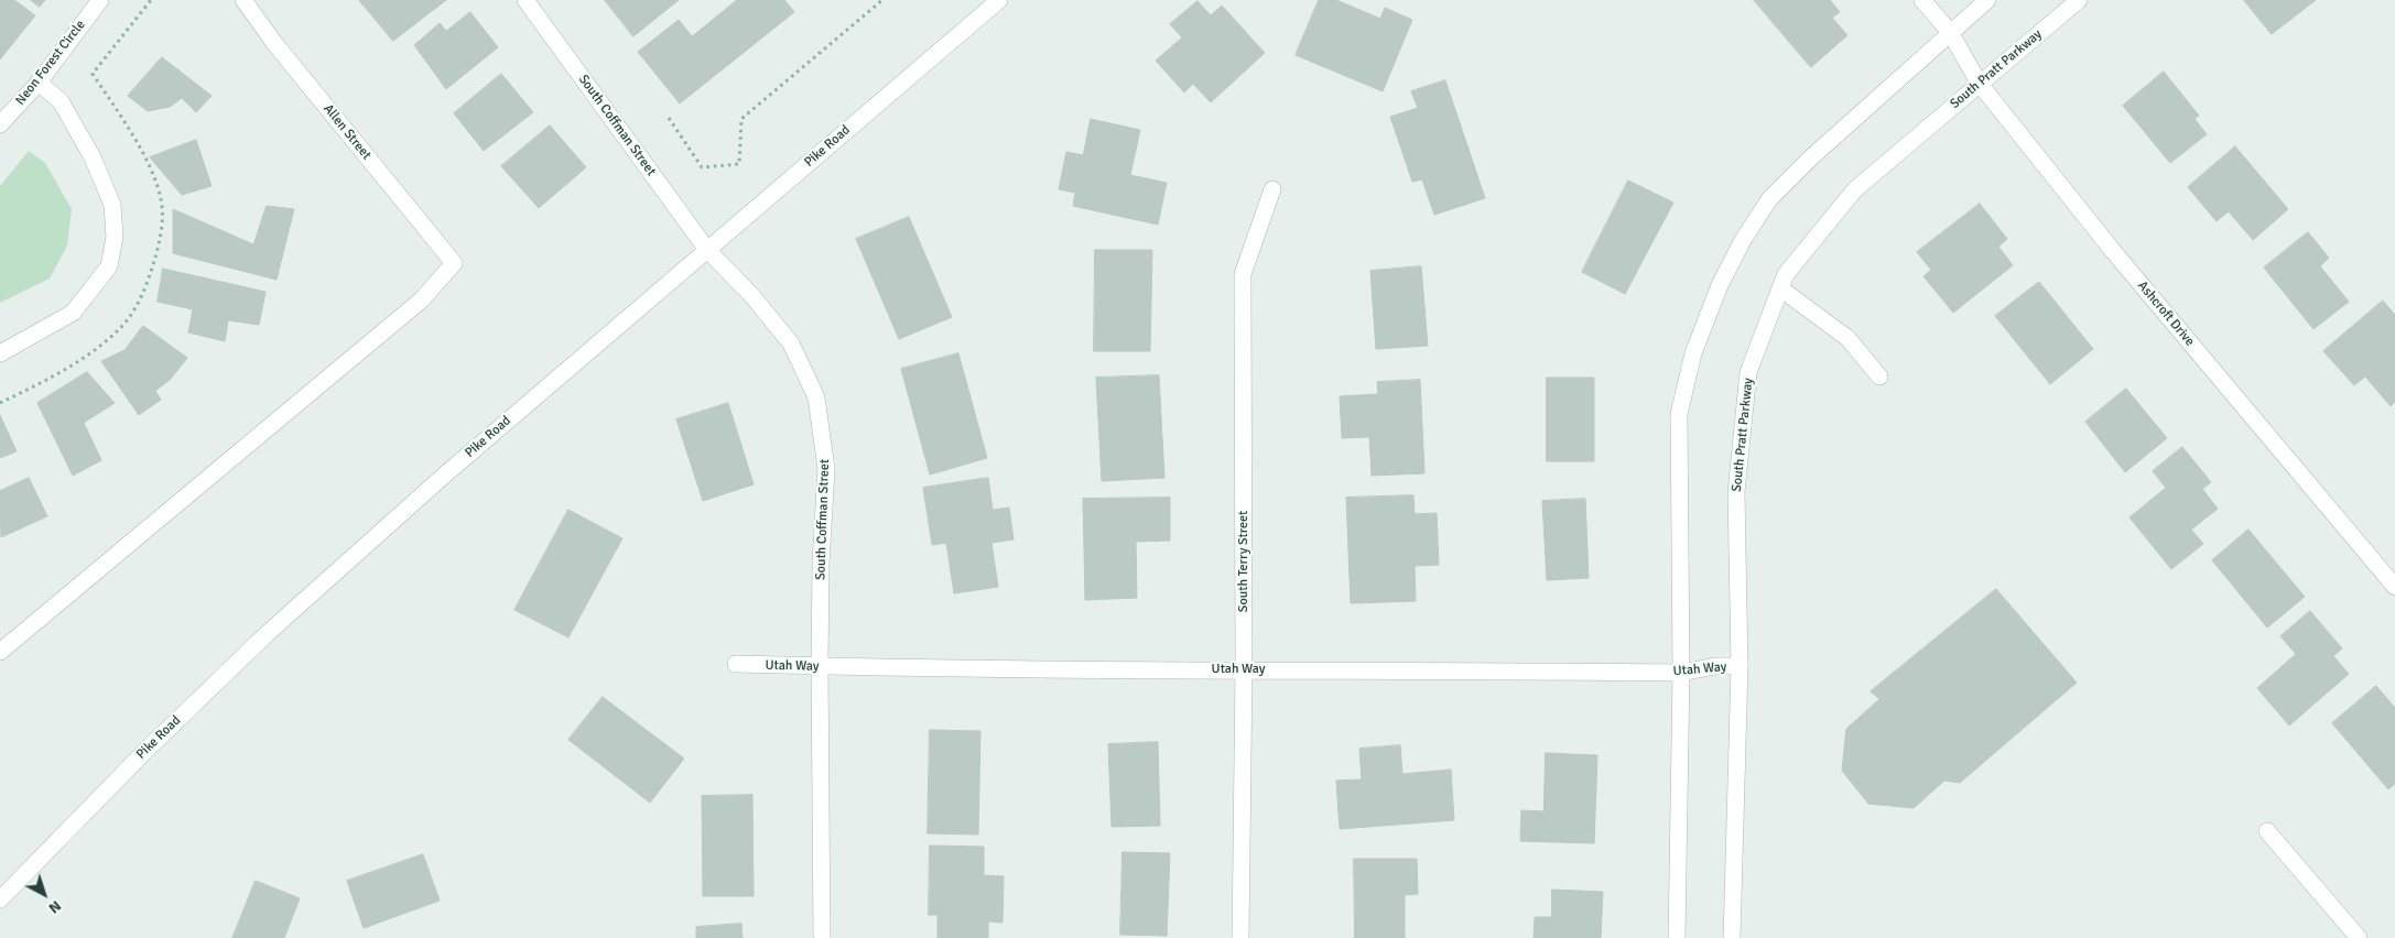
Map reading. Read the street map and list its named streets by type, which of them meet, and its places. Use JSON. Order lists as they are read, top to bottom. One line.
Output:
{"streets":{"street":["Neon Forest Circle","South Pratt Parkway","South Coffman Street","Allen Street","Pike Road","Ashcroft Drive","South Terry Street","Utah Way"]},"crossings":[["South Pratt Parkway","Ashcroft Drive"],["South Pratt Parkway","Utah Way"],["South Coffman Street","Pike Road"],["South Coffman Street","Utah Way"],["South Terry Street","Utah Way"]],"north":"bottom right"}
